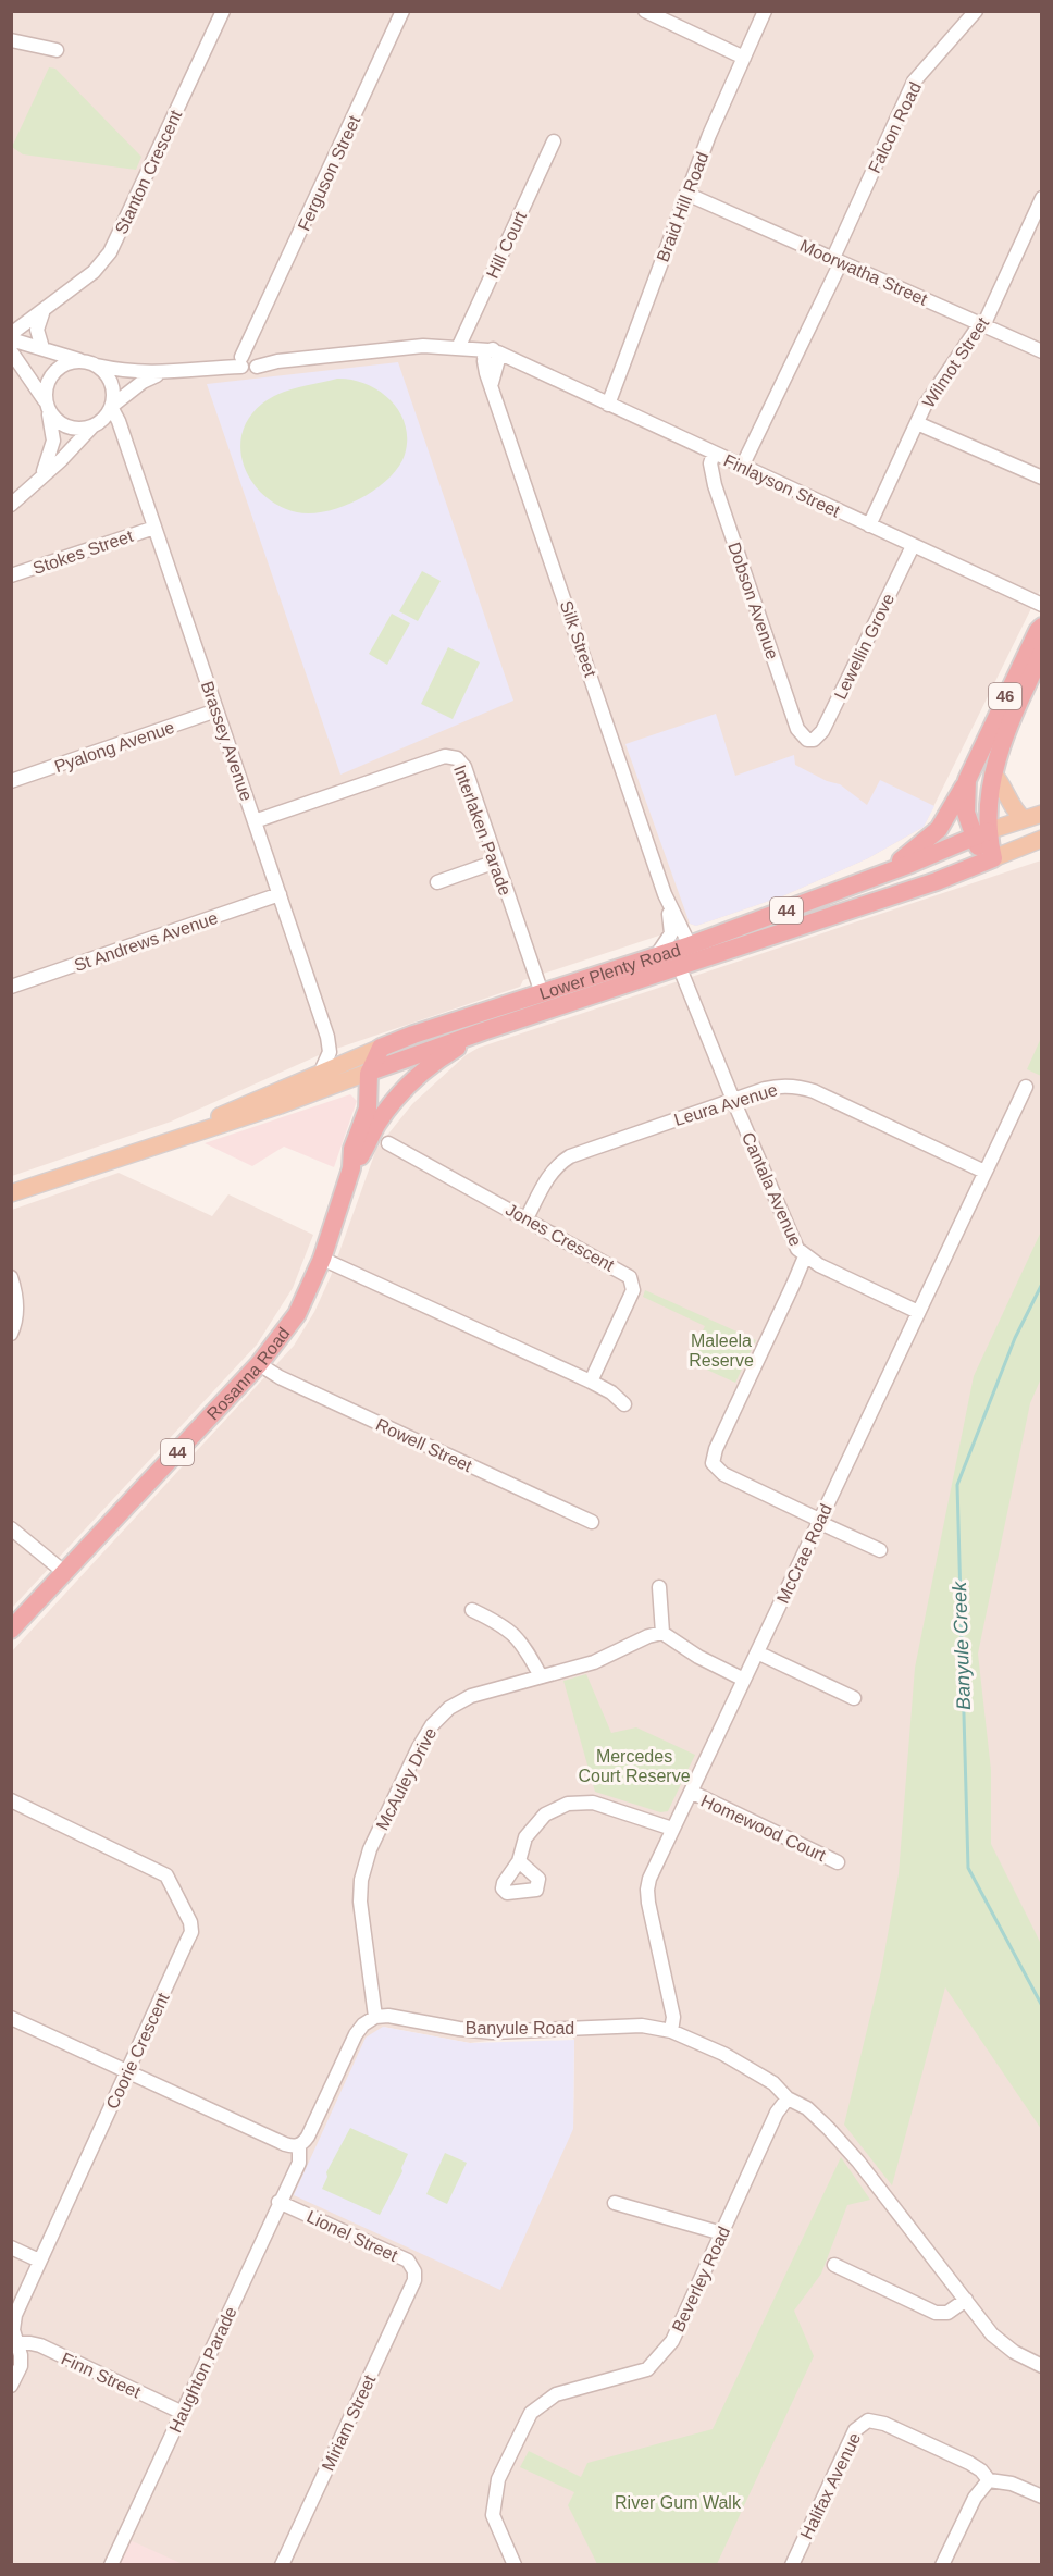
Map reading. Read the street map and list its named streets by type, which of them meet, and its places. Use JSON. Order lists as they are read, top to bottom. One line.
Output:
{"streets":{"highway":["46","44","Lower Plenty Road","Rosanna Road"],"street":["Falcon Road","Stanton Crescent","Ferguson Street","Braid Hill Road","Hill Court","Moorwatha Street","Wilmot Street","Finlayson Street","Stokes Street","Dobson Avenue","Silk Street","Lewellin Grove","Brassey Avenue","Pyalong Avenue","Interlaken Parade","St Andrews Avenue","Leura Avenue","Cantala Avenue","Jones Crescent","Rowell Street","McCrae Road","McAuley Drive","Homewood Court","Banyule Road","Coorie Crescent","Lionel Street","Beverley Road","Haughton Parade","Finn Street","Miriam Street","Halifax Avenue"]},"crossings":[["Falcon Road","Moorwatha Street"],["Falcon Road","Finlayson Street"],["Ferguson Street","Finlayson Street"],["Braid Hill Road","Moorwatha Street"],["Braid Hill Road","Finlayson Street"],["Hill Court","Finlayson Street"],["Moorwatha Street","Wilmot Street"],["Wilmot Street","Finlayson Street"],["Finlayson Street","Dobson Avenue"],["Finlayson Street","Silk Street"],["Finlayson Street","Lewellin Grove"],["Stokes Street","Brassey Avenue"],["Dobson Avenue","Lewellin Grove"],["Silk Street","Lower Plenty Road"],["46","Lower Plenty Road"],["Brassey Avenue","Pyalong Avenue"],["Brassey Avenue","Interlaken Parade"],["Brassey Avenue","St Andrews Avenue"],["Brassey Avenue","Lower Plenty Road"],["Interlaken Parade","Lower Plenty Road"],["Lower Plenty Road","Cantala Avenue"],["Lower Plenty Road","Rosanna Road"],["Leura Avenue","Cantala Avenue"],["Leura Avenue","Jones Crescent"],["Leura Avenue","McCrae Road"],["Cantala Avenue","McCrae Road"],["Rosanna Road","Rowell Street"],["McCrae Road","Homewood Court"],["McCrae Road","Banyule Road"],["McAuley Drive","Banyule Road"],["Banyule Road","Beverley Road"],["Coorie Crescent","Finn Street"],["Lionel Street","Haughton Parade"],["Lionel Street","Miriam Street"],["Haughton Parade","Finn Street"]],"water":["Banyule Creek"],"parks":["Maleela Reserve","Mercedes Court Reserve","River Gum Walk"]}
